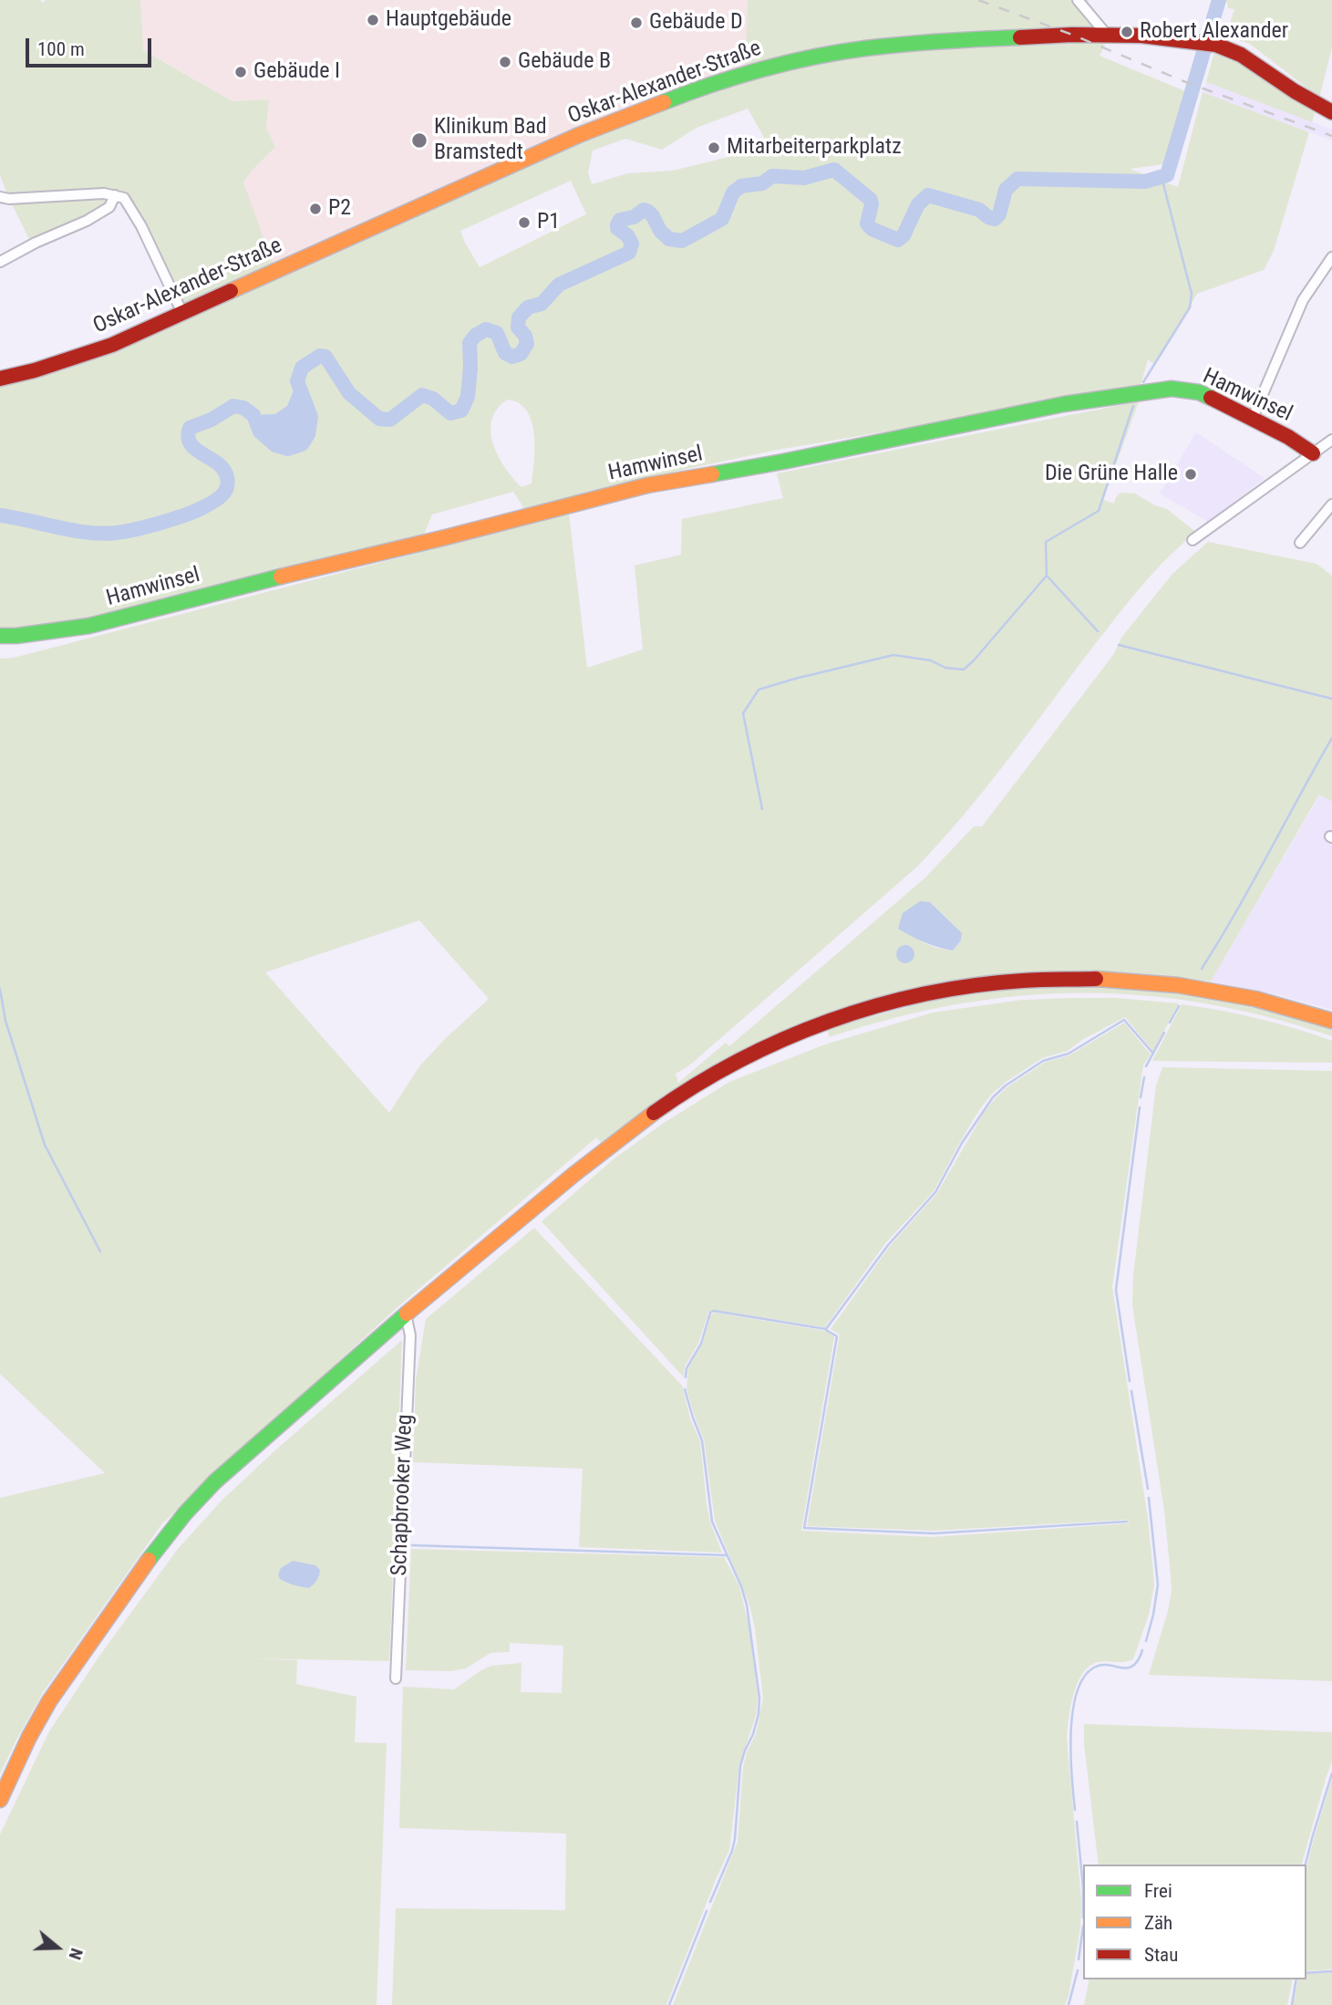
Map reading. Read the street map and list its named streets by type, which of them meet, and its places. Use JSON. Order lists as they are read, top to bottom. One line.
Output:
{"streets":{"street":["Oskar-Alexander-Straße","Hamwinsel","Schapbrooker Weg"]},"places":["Hauptgebäude","Gebäude D","Robert Alexander","Gebäude B","Gebäude I","Klinikum Bad Bramstedt","Mitarbeiterparkplatz","P2","P1","Die Grüne Halle"],"legend":["Frei","Zäh","Stau"],"scale_bar":"100 m","north":"right"}
